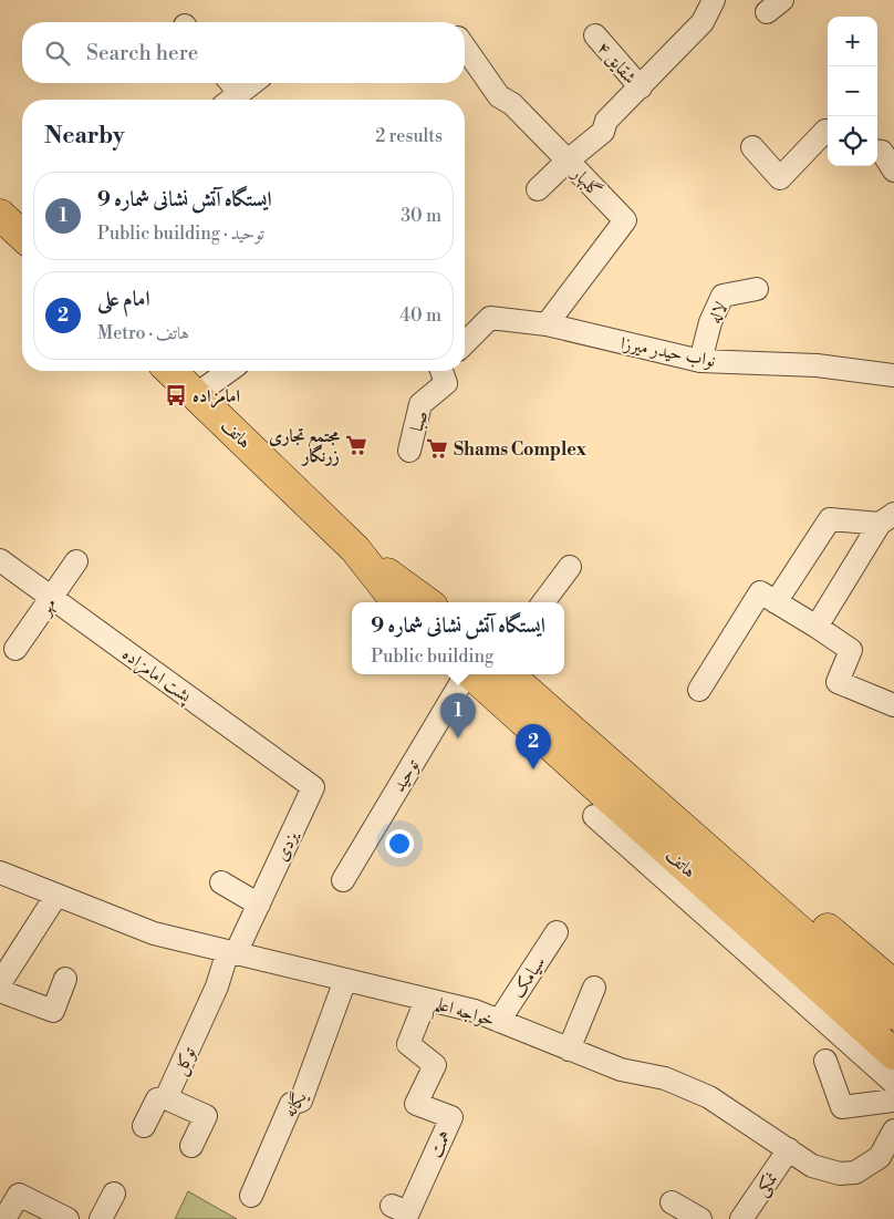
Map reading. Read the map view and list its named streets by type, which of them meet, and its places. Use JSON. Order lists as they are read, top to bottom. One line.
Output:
{"streets":{"main road":["هاتف"],"street":["شقایق ۴","گلبهار","لاله","نواب حیدر میرزا","صبا","مهر","پشت امامزاده","توحید","یزدی","سیامک","خواجه اعلم","توکل","یگانه","همت","نمکی"]},"crossings":[["شقایق ۴","گلبهار"],["گلبهار","نواب حیدر میرزا"],["لاله","نواب حیدر میرزا"],["مهر","پشت امامزاده"],["پشت امامزاده","یزدی"],["یزدی","خواجه اعلم"],["یزدی","توکل"],["سیامک","خواجه اعلم"],["خواجه اعلم","توکل"],["خواجه اعلم","یگانه"],["خواجه اعلم","همت"],["خواجه اعلم","نمکی"]],"places":{"bus stop":["امامزاده"],"supermarket":["مجتمع تجاری زرنگار","Shams Complex"]},"page":{"map_buttons":["+","−"],"search":"Search here","heading":["Nearby","2 results"],"list":[{"mark":"1","name":"ایستگاه آتش نشانی شماره 9","note":"Public building · توحید","value":"30 m"},{"mark":"2","name":"امام علی","note":"Metro · هاتف","value":"40 m"}],"popup":["ایستگاه آتش نشانی شماره 9","Public building"],"pins":["1","2"]}}
